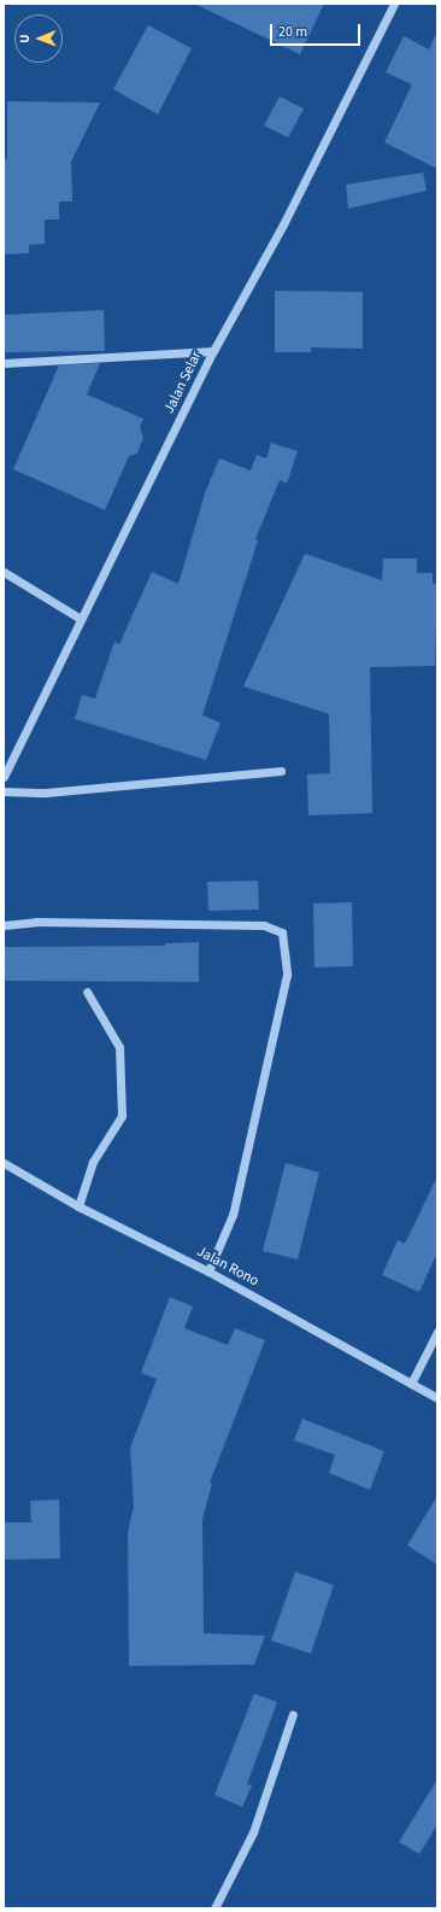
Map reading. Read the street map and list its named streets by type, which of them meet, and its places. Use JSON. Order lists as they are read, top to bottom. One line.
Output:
{"streets":{"street":["Jalan Selar","Jalan Rono"]},"scale_bar":"20 m","north":"left"}
